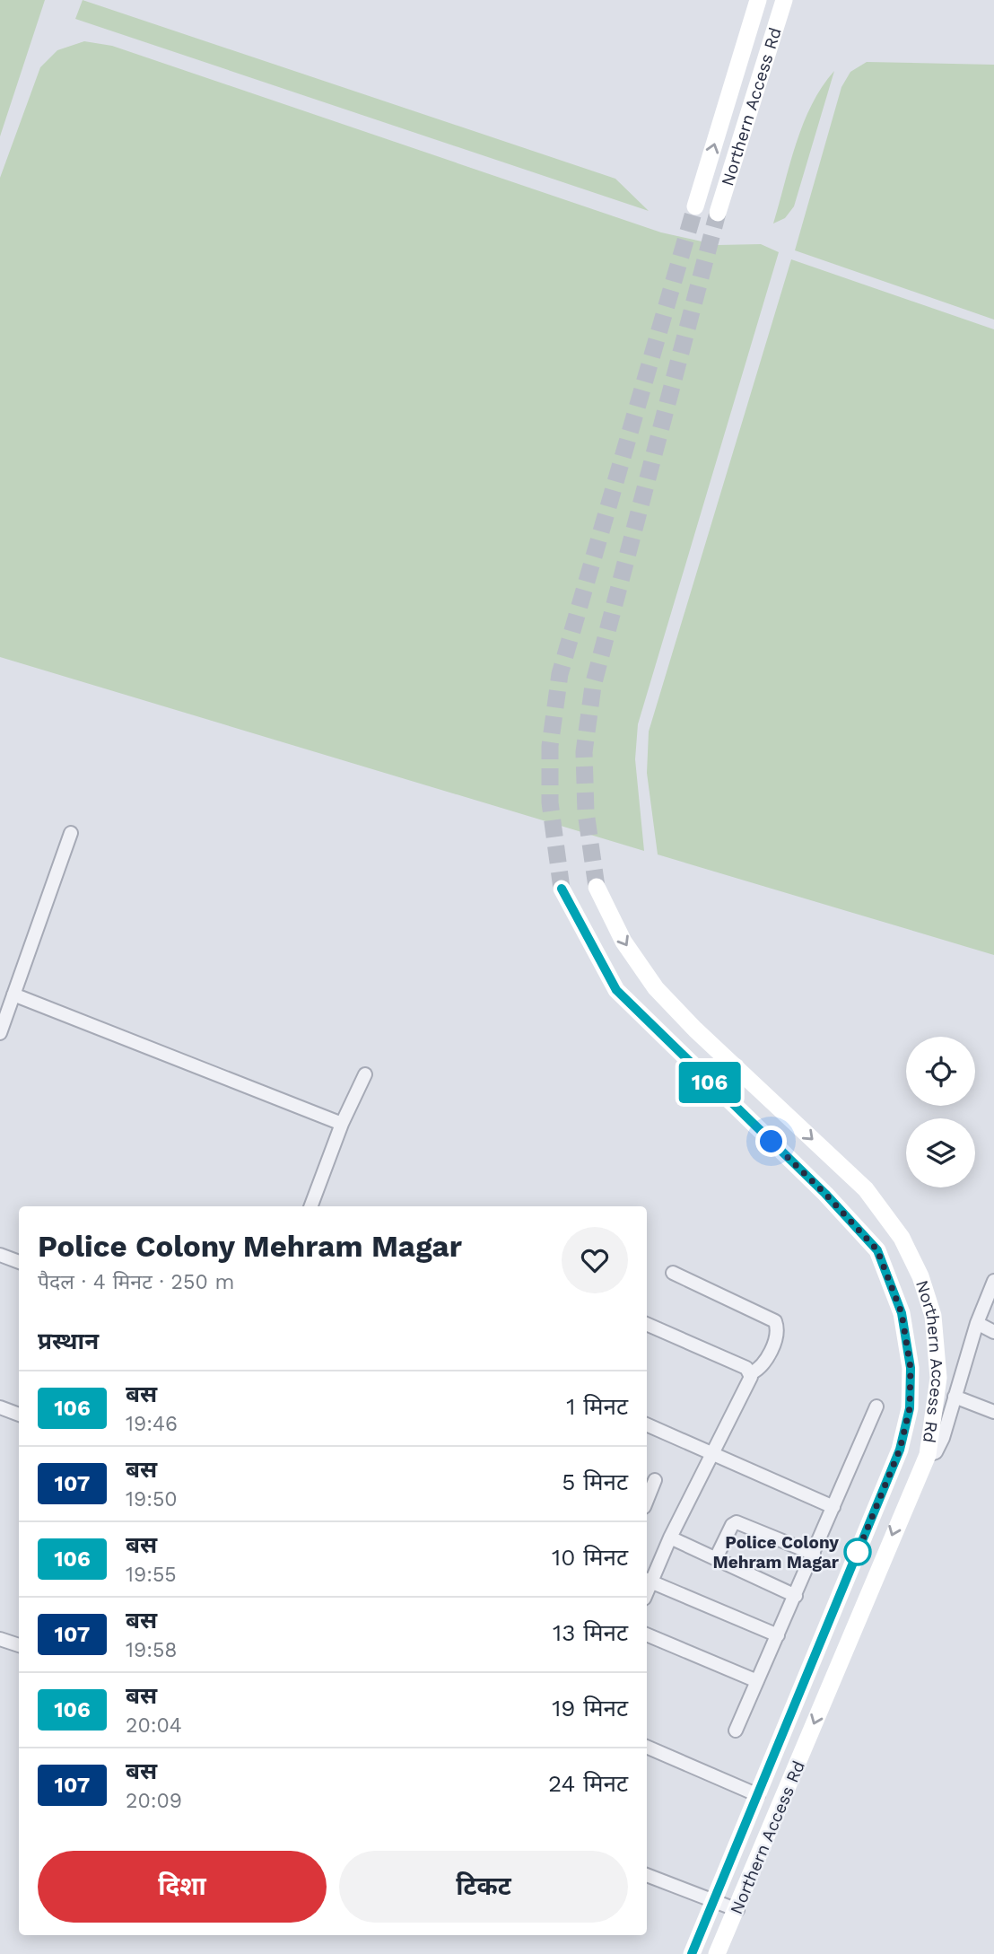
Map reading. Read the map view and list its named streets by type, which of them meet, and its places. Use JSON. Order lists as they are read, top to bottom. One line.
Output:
{"streets":{"main road":["Northern Access Rd"]},"places":["Police Colony Mehram Magar"],"lines":["bus line 106"],"page":{"on_map":"106","heading":[["Police Colony Mehram Magar","पैदल · 4 मिनट · 250 m"],"प्रस्थान"],"list":[{"mark":"106","name":"बस","note":"19:46","value":"1 मिनट"},{"mark":"107","name":"बस","note":"19:50","value":"5 मिनट"},{"mark":"106","name":"बस","note":"19:55","value":"10 मिनट"},{"mark":"107","name":"बस","note":"19:58","value":"13 मिनट"},{"mark":"106","name":"बस","note":"20:04","value":"19 मिनट"},{"mark":"107","name":"बस","note":"20:09","value":"24 मिनट"}],"buttons":["दिशा","टिकट"]}}
